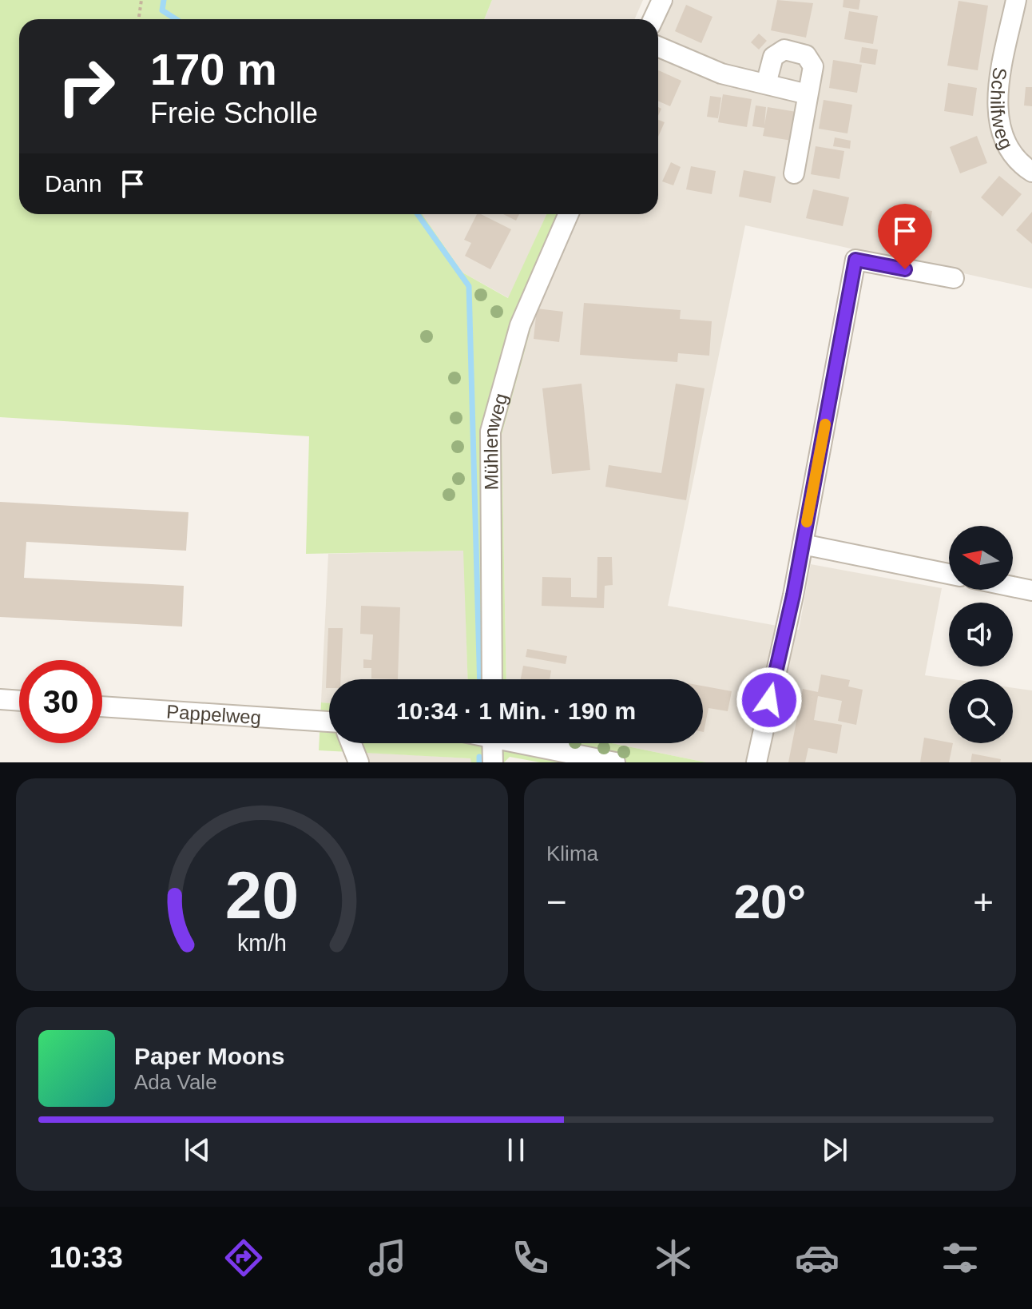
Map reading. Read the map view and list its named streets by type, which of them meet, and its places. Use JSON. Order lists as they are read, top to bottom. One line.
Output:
{"streets":{"street":["Schilfweg","Mühlenweg","Pappelweg"]},"north":"left","page":{"turn":["170 m","Freie Scholle"],"then":"Dann","limit":"30","trip":"10:34 · 1 Min. · 190 m","tile":"Klima","heat":["−","20°","+"],"song":["Paper Moons","Ada Vale"],"tabs":"10:33","gauge":["20","km/h"]}}
